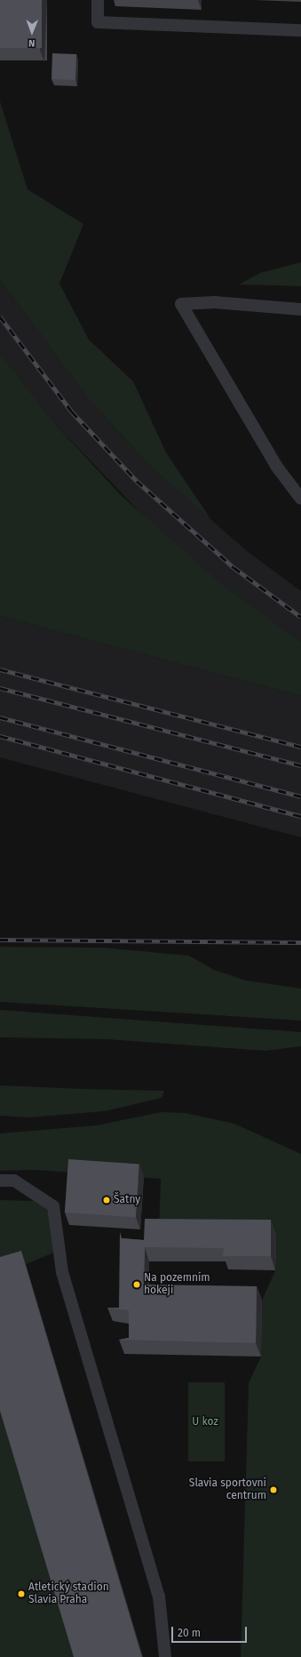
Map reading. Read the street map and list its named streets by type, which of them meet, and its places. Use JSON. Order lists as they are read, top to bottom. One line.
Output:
{"parks":["U koz"],"places":["Šatny","Na pozemním hokeji","Slavia sportovní centrum","Atletický stadion Slavia Praha"],"scale_bar":"20 m","north":"bottom"}
